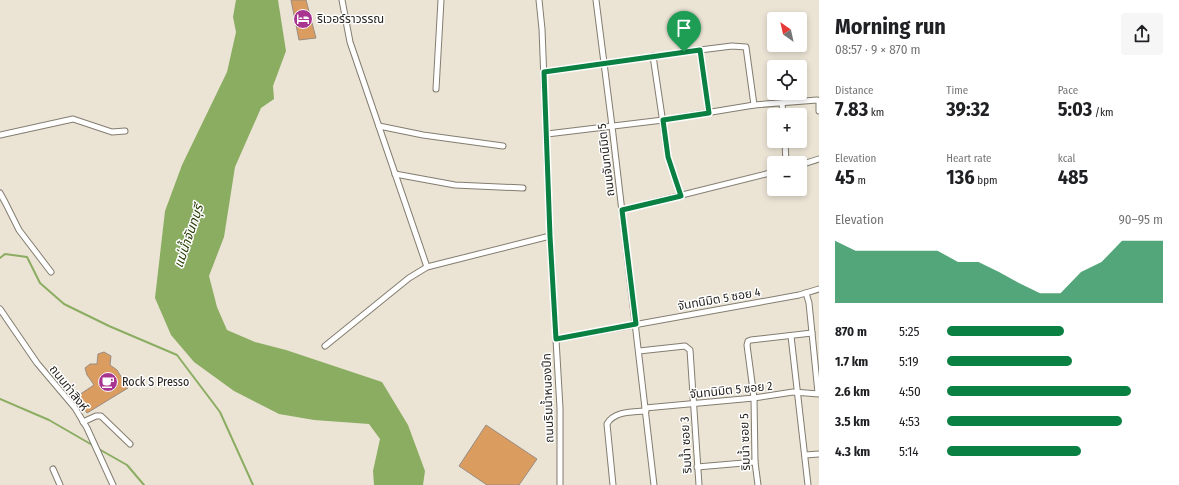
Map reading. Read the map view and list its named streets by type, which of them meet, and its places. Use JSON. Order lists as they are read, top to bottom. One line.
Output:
{"streets":{"street":["ถนนจันทนิมิต 5","จันทนิมิต 5 ซอย 4","ถนนท่าสิงห์","จันทนิมิต 5 ซอย 2","ถนนริมน้ำหนองปึก","ริมน้ำ ซอย 5","ริมน้ำ ซอย 3"]},"crossings":[["ถนนจันทนิมิต 5","จันทนิมิต 5 ซอย 4"],["ถนนจันทนิมิต 5","จันทนิมิต 5 ซอย 2"],["ถนนจันทนิมิต 5","ริมน้ำ ซอย 3"],["จันทนิมิต 5 ซอย 4","ถนนริมน้ำหนองปึก"],["จันทนิมิต 5 ซอย 2","ริมน้ำ ซอย 5"],["จันทนิมิต 5 ซอย 2","ริมน้ำ ซอย 3"]],"water":["แม่น้ำจันทบุรี"],"places":{"hotel":["ริเวอร์ราวรรณ"],"cafe":["Rock S Presso"]},"north":"top left","page":{"heading":["Morning run","08:57 · 9 × 870 m"],"map_buttons":["+","−"],"stats":[["Distance","7.83 km"],["Time","39:32"],["Pace","5:03 /km"],["Elevation","45 m"],["Heart rate","136 bpm"],["kcal","485"]],"chart":["Elevation","90–95 m"],"list":[{"name":"870 m","note":"5:25"},{"name":"1.7 km","note":"5:19"},{"name":"2.6 km","note":"4:50"},{"name":"3.5 km","note":"4:53"},{"name":"4.3 km","note":"5:14"}]}}
